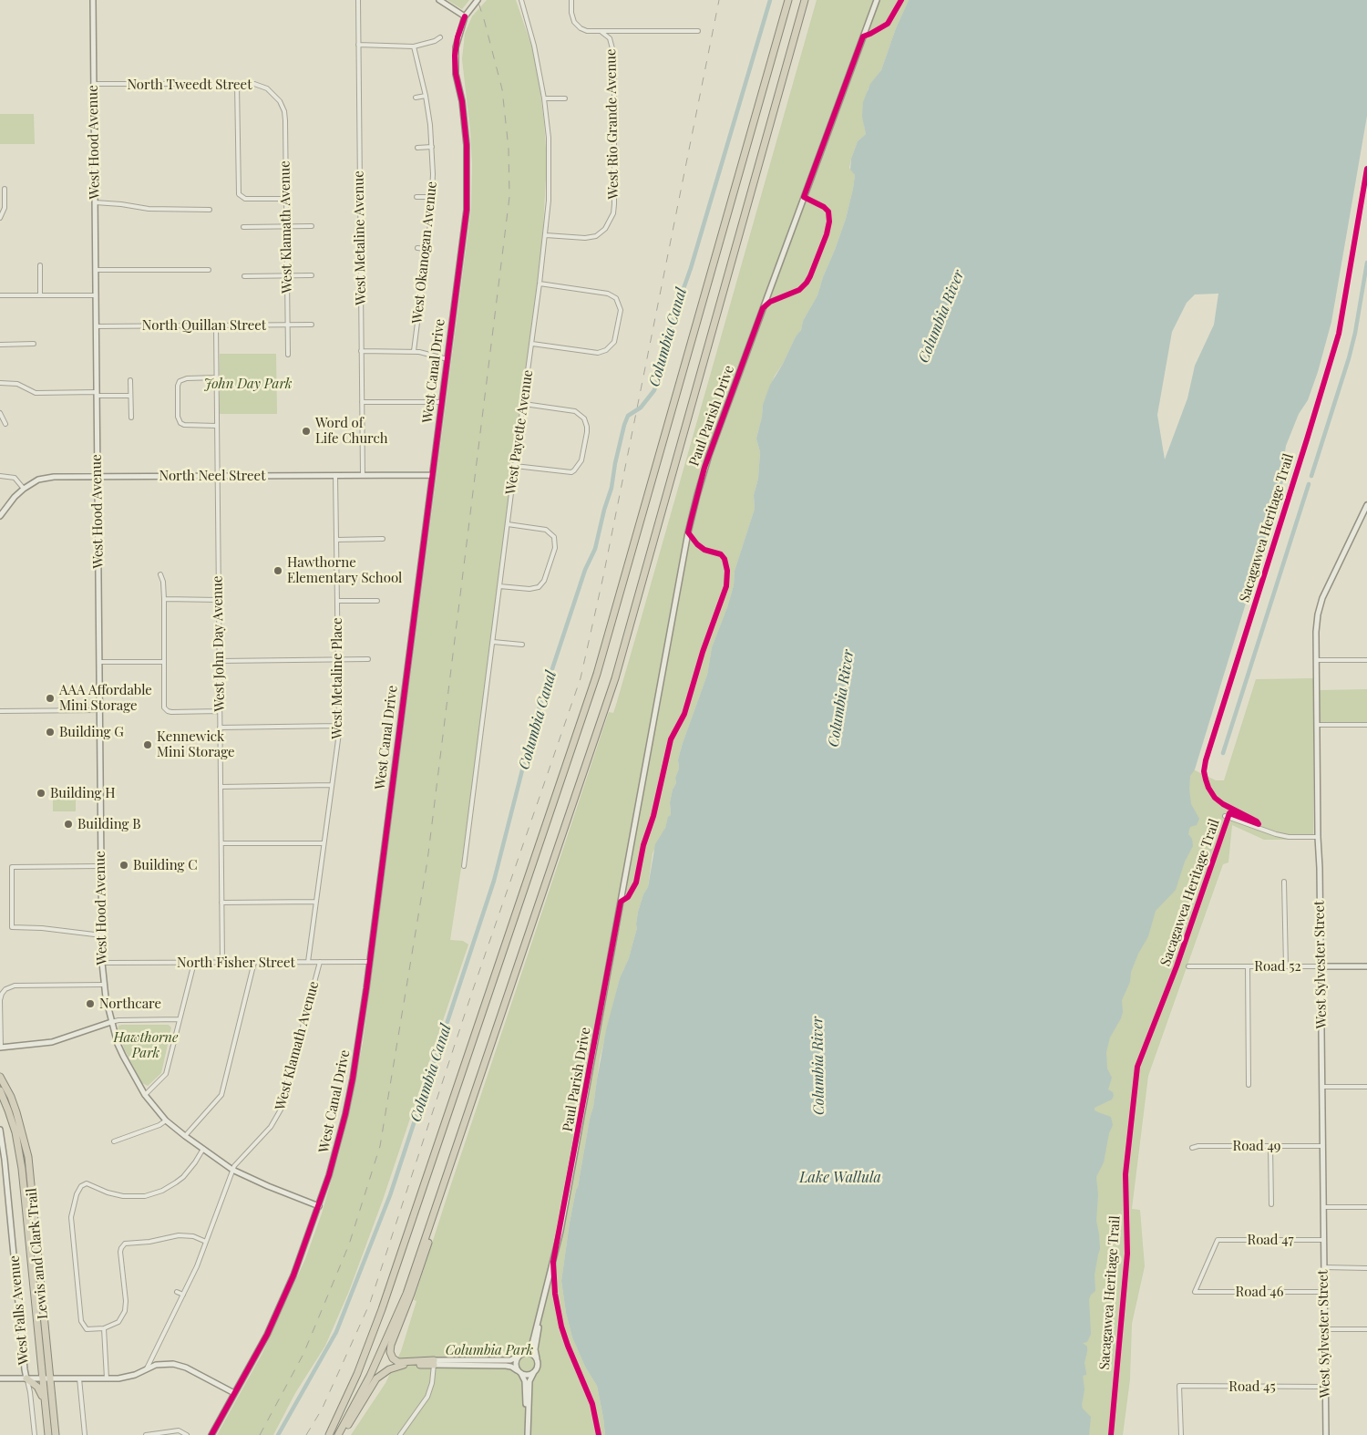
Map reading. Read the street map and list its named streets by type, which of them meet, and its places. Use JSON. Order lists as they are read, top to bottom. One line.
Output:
{"streets":{"highway":["Lewis and Clark Trail"],"street":["North Tweedt Street","West Rio Grande Avenue","West Hood Avenue","West Klamath Avenue","West Metaline Avenue","West Okanogan Avenue","North Quillan Street","West Canal Drive","Paul Parish Drive","West Payette Avenue","North Neel Street","West John Day Avenue","West Metaline Place","North Fisher Street","West Sylvester Street","Road 52","Road 49","Road 47","Road 46","West Falls Avenue","Road 45"],"cycle path":["Sacagawea Heritage Trail"]},"crossings":[["North Tweedt Street","West Hood Avenue"],["North Tweedt Street","West Klamath Avenue"],["West Rio Grande Avenue","West Payette Avenue"],["West Hood Avenue","West Klamath Avenue"],["West Hood Avenue","North Quillan Street"],["West Hood Avenue","West Canal Drive"],["West Hood Avenue","North Neel Street"],["West Hood Avenue","North Fisher Street"],["West Klamath Avenue","North Quillan Street"],["West Klamath Avenue","North Fisher Street"],["West Metaline Avenue","North Neel Street"],["North Quillan Street","West John Day Avenue"],["West Canal Drive","North Neel Street"],["West Canal Drive","North Fisher Street"],["North Neel Street","West John Day Avenue"],["North Neel Street","West Metaline Place"],["West John Day Avenue","North Fisher Street"],["West Metaline Place","North Fisher Street"],["West Sylvester Street","Road 52"],["West Sylvester Street","Road 49"],["West Sylvester Street","Road 47"],["West Sylvester Street","Road 46"],["West Sylvester Street","Road 45"],["Road 47","Road 46"]],"water":["Columbia River","Columbia Canal","Lake Wallula"],"parks":["John Day Park","Hawthorne Park","Columbia Park"],"places":["Word of Life Church","Hawthorne Elementary School","AAA Affordable Mini Storage","Building G","Kennewick Mini Storage","Building H","Building B","Building C","Northcare"]}
